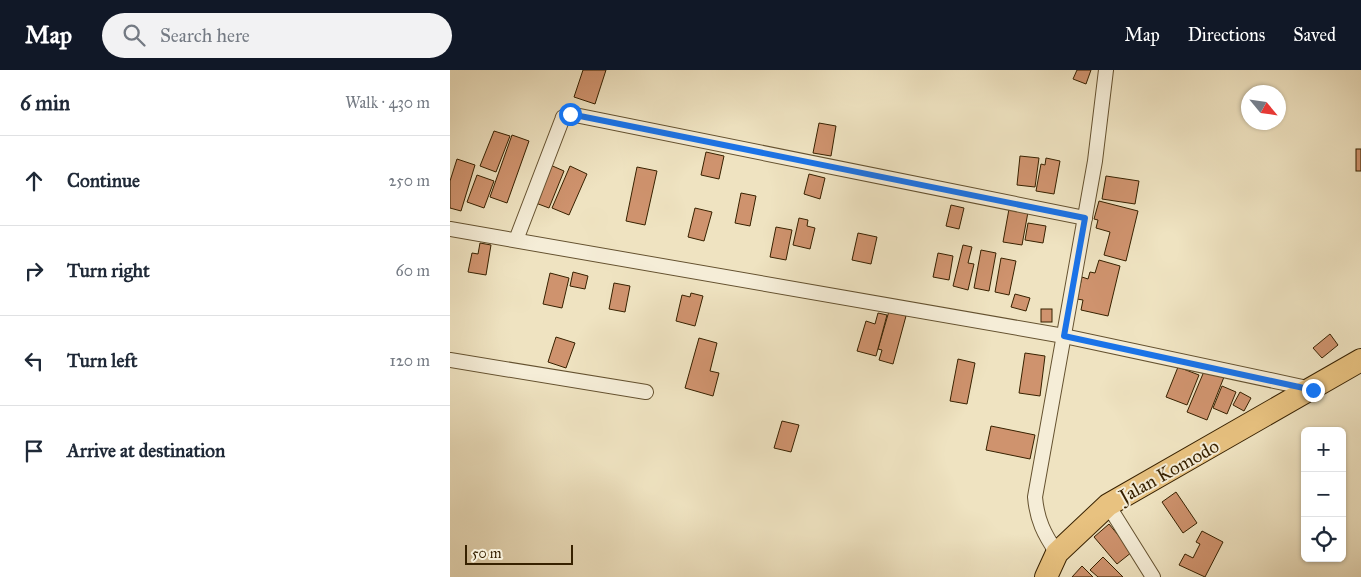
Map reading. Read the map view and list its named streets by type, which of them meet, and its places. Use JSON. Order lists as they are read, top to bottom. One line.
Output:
{"streets":{"highway":["Jalan Komodo"]},"scale_bar":"50 m","north":"bottom right","page":{"header":"Map","search":"Search here","nav":["Map","Directions","Saved"],"heading":["6 min","Walk · 430 m"],"list":[["Continue","250 m"],["Turn right","60 m"],["Turn left","120 m"],"Arrive at destination"],"map_buttons":["+","−"],"scale":"50 m"}}
